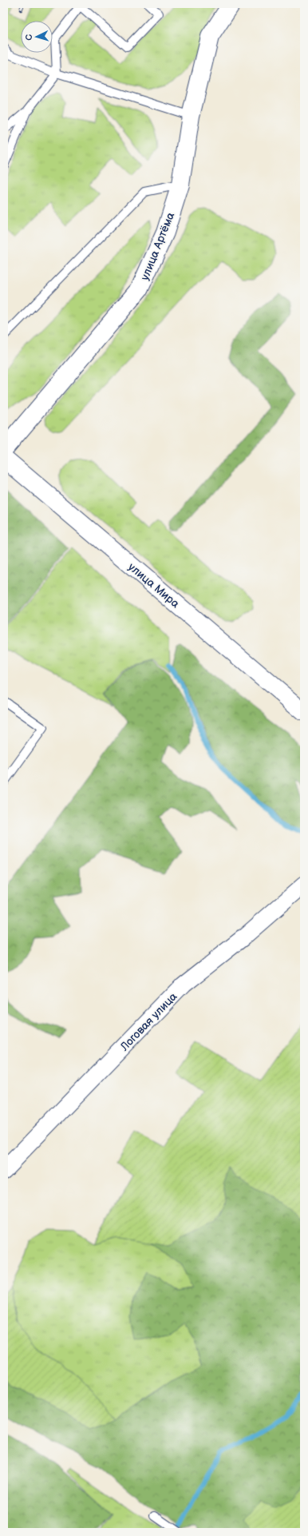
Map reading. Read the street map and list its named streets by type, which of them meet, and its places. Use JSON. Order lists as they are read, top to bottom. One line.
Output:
{"streets":{"street":["улица Артёма","улица Мира","Логовая улица"]},"north":"left"}
